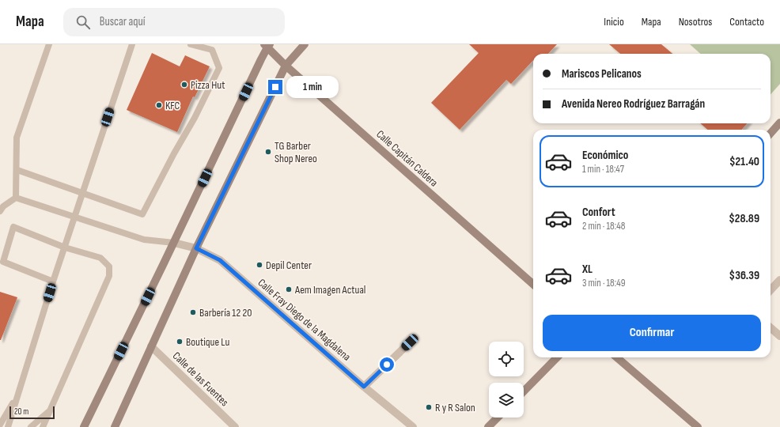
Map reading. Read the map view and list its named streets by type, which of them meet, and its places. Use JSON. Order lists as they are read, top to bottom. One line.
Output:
{"streets":{"street":["Calle Capitán Caldera","Calle Fray Diego de la Magdalena","Calle de las Fuentes"]},"places":["Pizza Hut","KFC","TG Barber Shop Nereo","Depil Center","Aem Imagen Actual","Barbería 12 20","Boutique Lu","R y R Salon"],"scale_bar":"20 m","page":{"header":"Mapa","search":"Buscar aquí","nav":["Inicio","Mapa","Nosotros","Contacto"],"banner":["Mariscos Pelicanos","Avenida Nereo Rodríguez Barragán"],"bubble":"1 min","list":[{"name":"Económico","note":"1 min · 18:47","value":"$21.40"},{"name":"Confort","note":"2 min · 18:48","value":"$28.89"},{"name":"XL","note":"3 min · 18:49","value":"$36.39"}],"buttons":"Confirmar","scale":"20 m"}}
